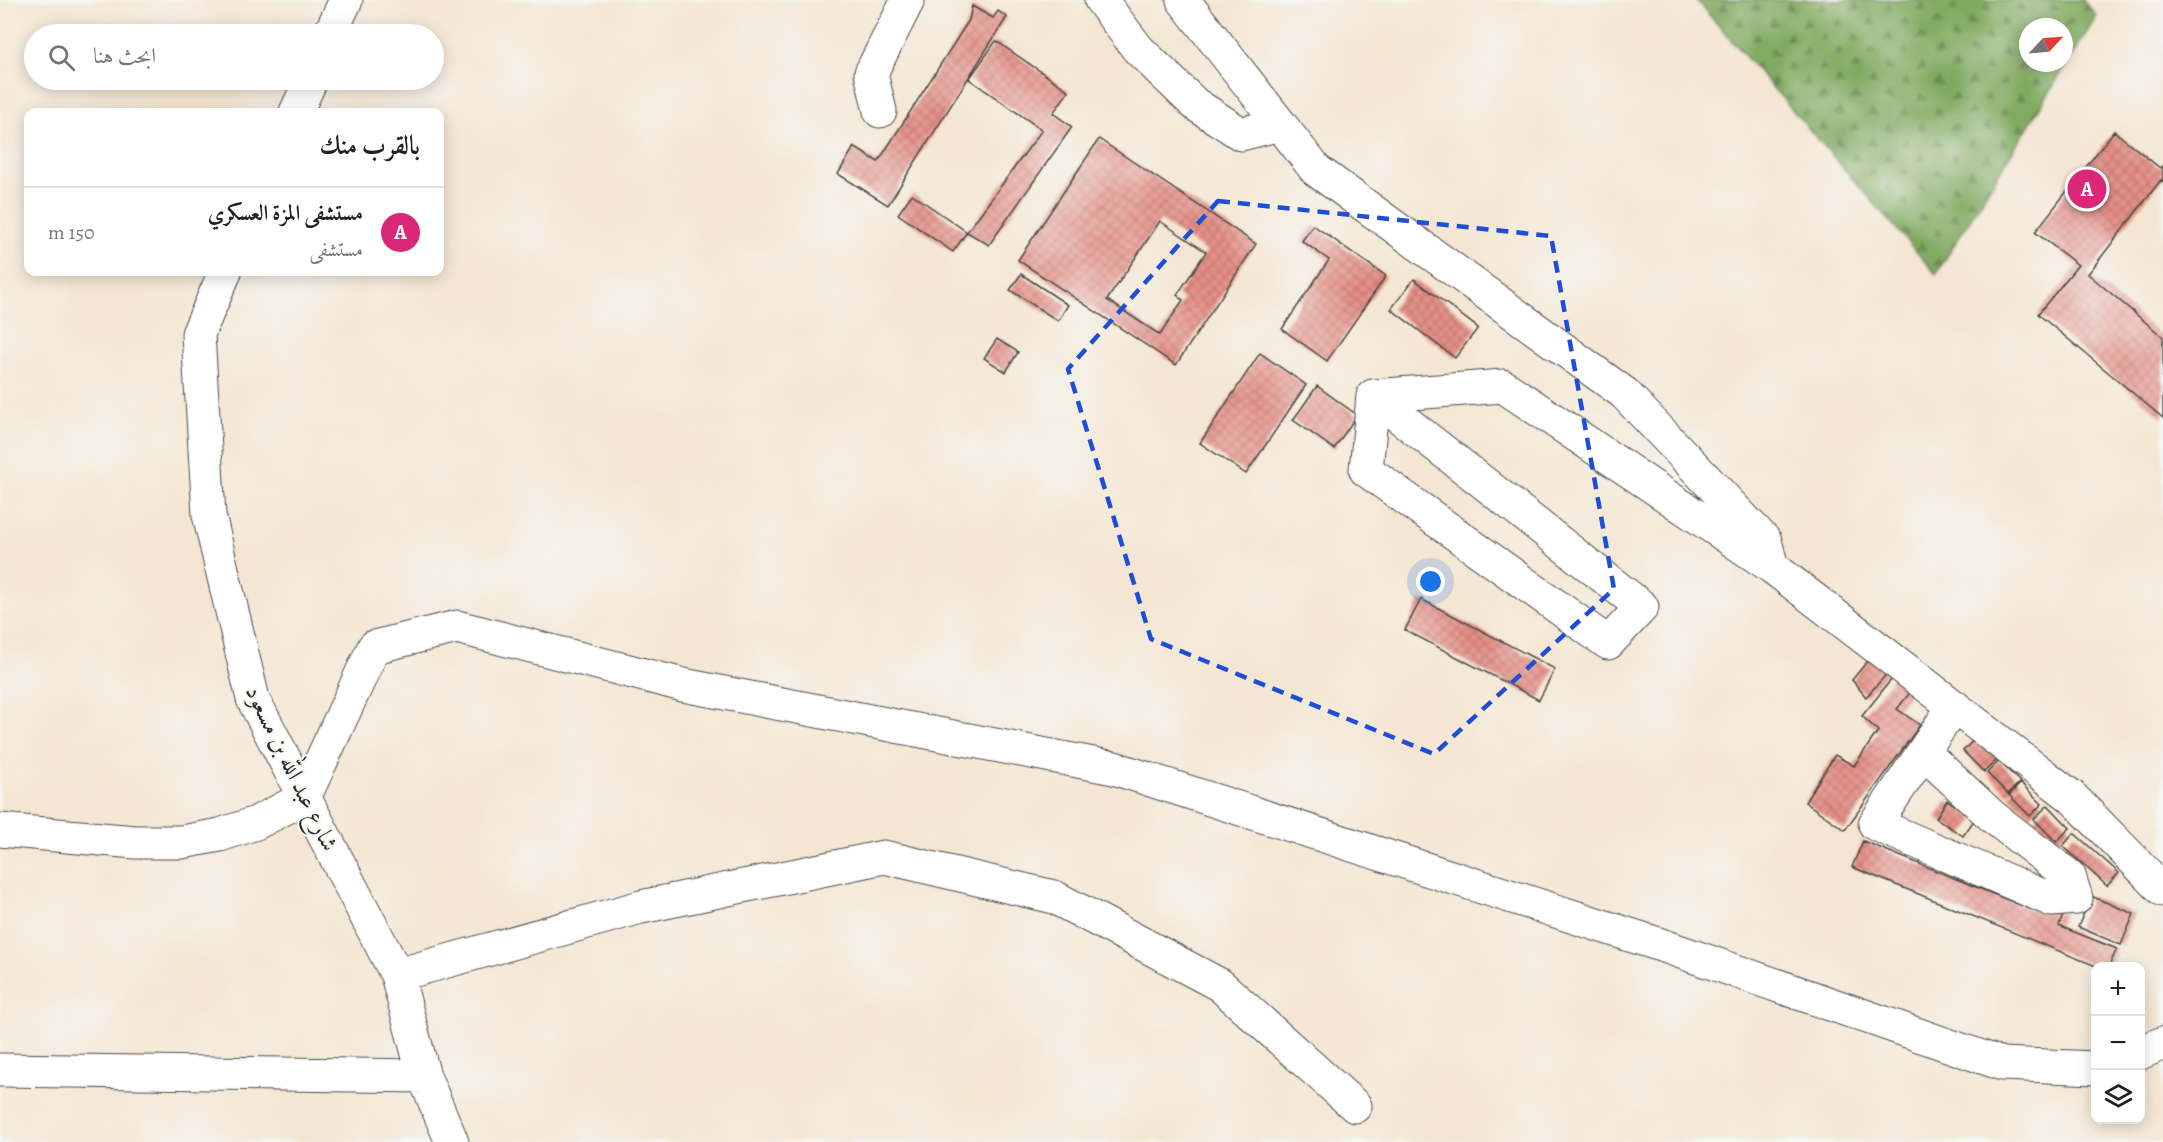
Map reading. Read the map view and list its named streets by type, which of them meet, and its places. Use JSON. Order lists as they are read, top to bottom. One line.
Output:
{"streets":{"street":["شارع عبد الله بن مسعود"]},"north":"top right","page":{"search":"ابحث هنا","heading":"بالقرب منك","pins":"A","list":[{"mark":"A","name":"مستشفى المزة العسكري","note":"مستشفى","value":"150 m"}],"map_buttons":["+","−"]}}
